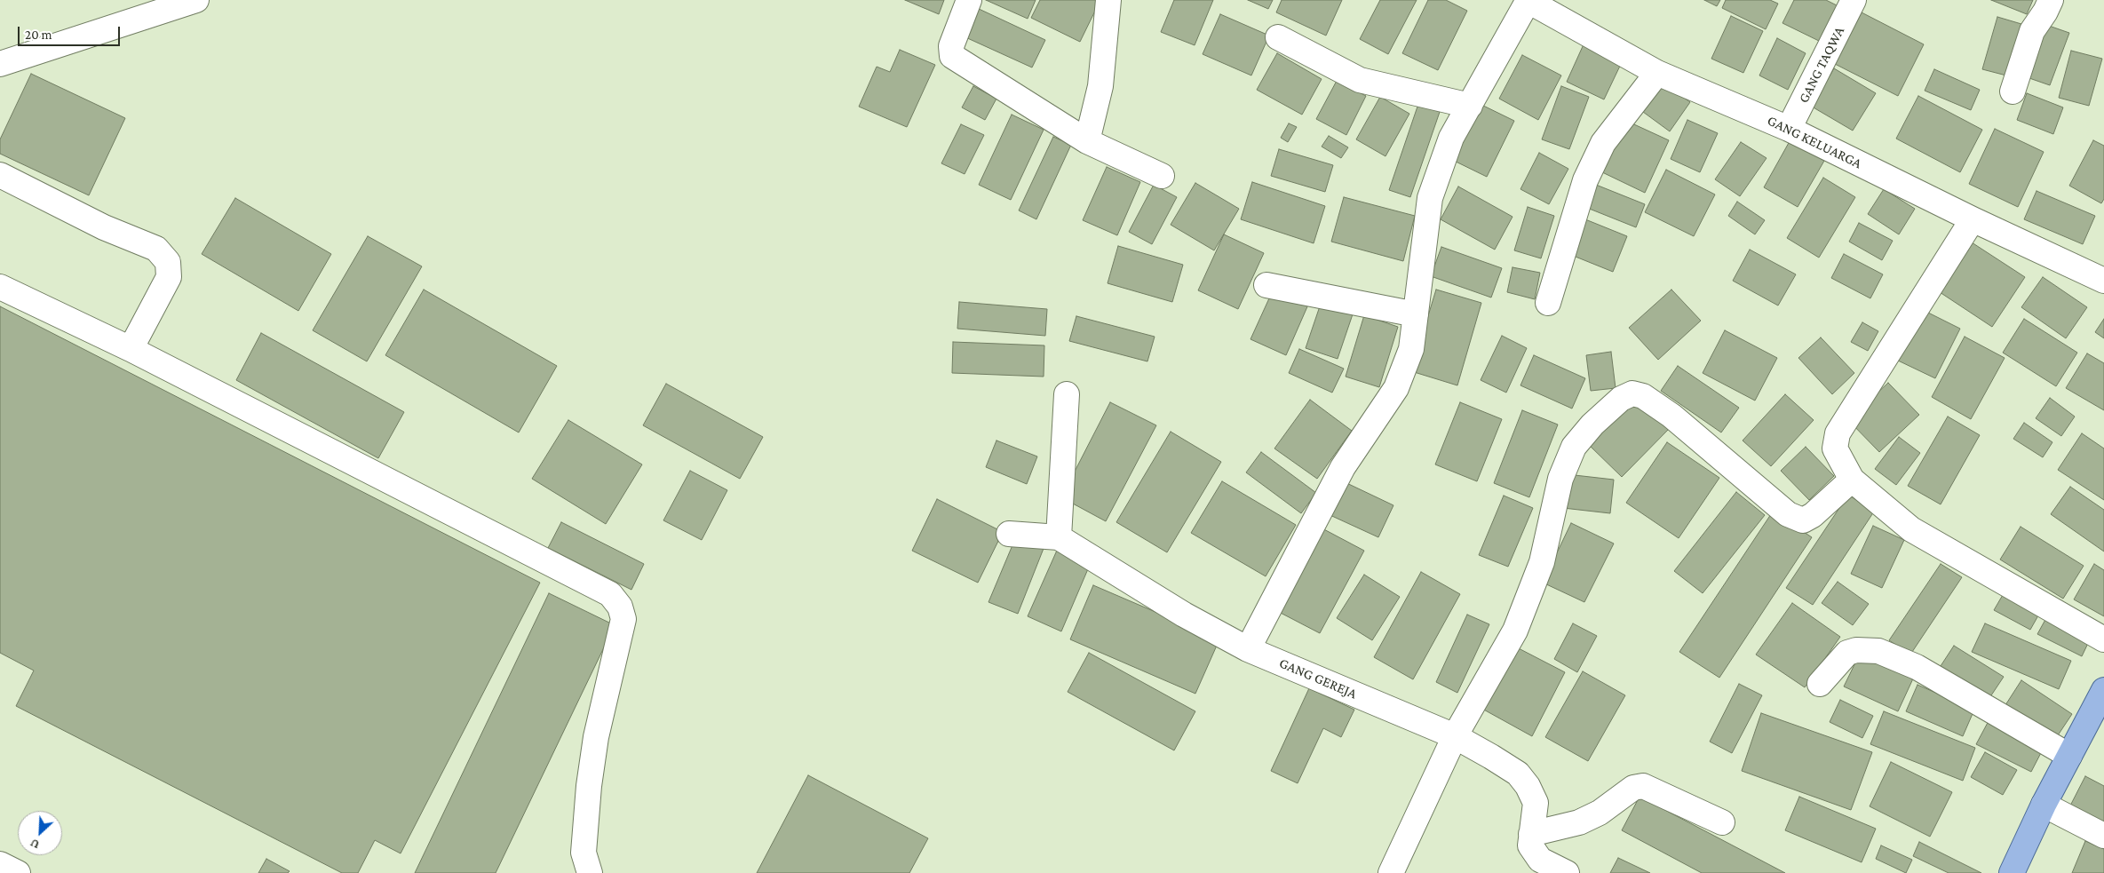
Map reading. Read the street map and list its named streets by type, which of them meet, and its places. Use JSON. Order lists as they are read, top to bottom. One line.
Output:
{"streets":{"street":["GANG TAQWA","GANG KELUARGA","GANG GEREJA"]},"crossings":[["GANG TAQWA","GANG KELUARGA"]],"scale_bar":"20 m","north":"bottom left"}
